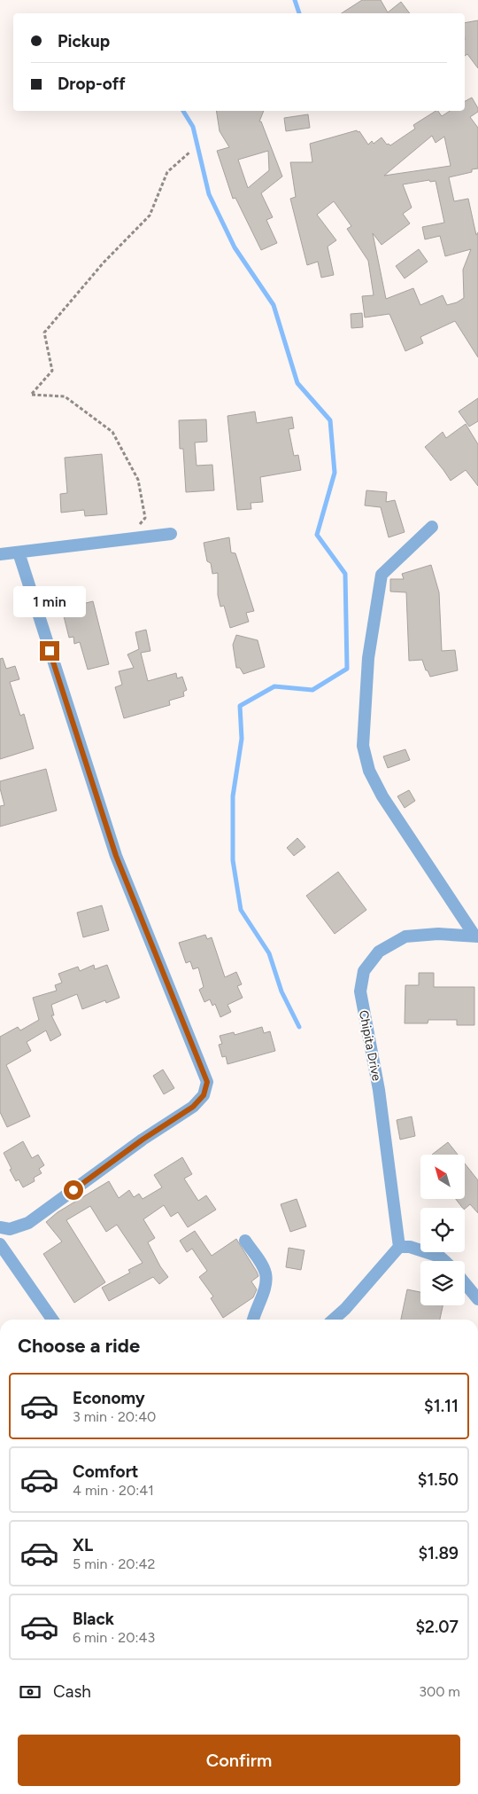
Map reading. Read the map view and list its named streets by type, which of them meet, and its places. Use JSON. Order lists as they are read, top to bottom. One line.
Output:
{"streets":{"street":["Chipita Drive"]},"north":"top left","page":{"banner":["Pickup","Drop-off"],"bubble":"1 min","heading":"Choose a ride","list":[{"name":"Economy","note":"3 min · 20:40","value":"$1.11"},{"name":"Comfort","note":"4 min · 20:41","value":"$1.50"},{"name":"XL","note":"5 min · 20:42","value":"$1.89"},{"name":"Black","note":"6 min · 20:43","value":"$2.07"}],"pay":["Cash","300 m"],"buttons":"Confirm"}}
